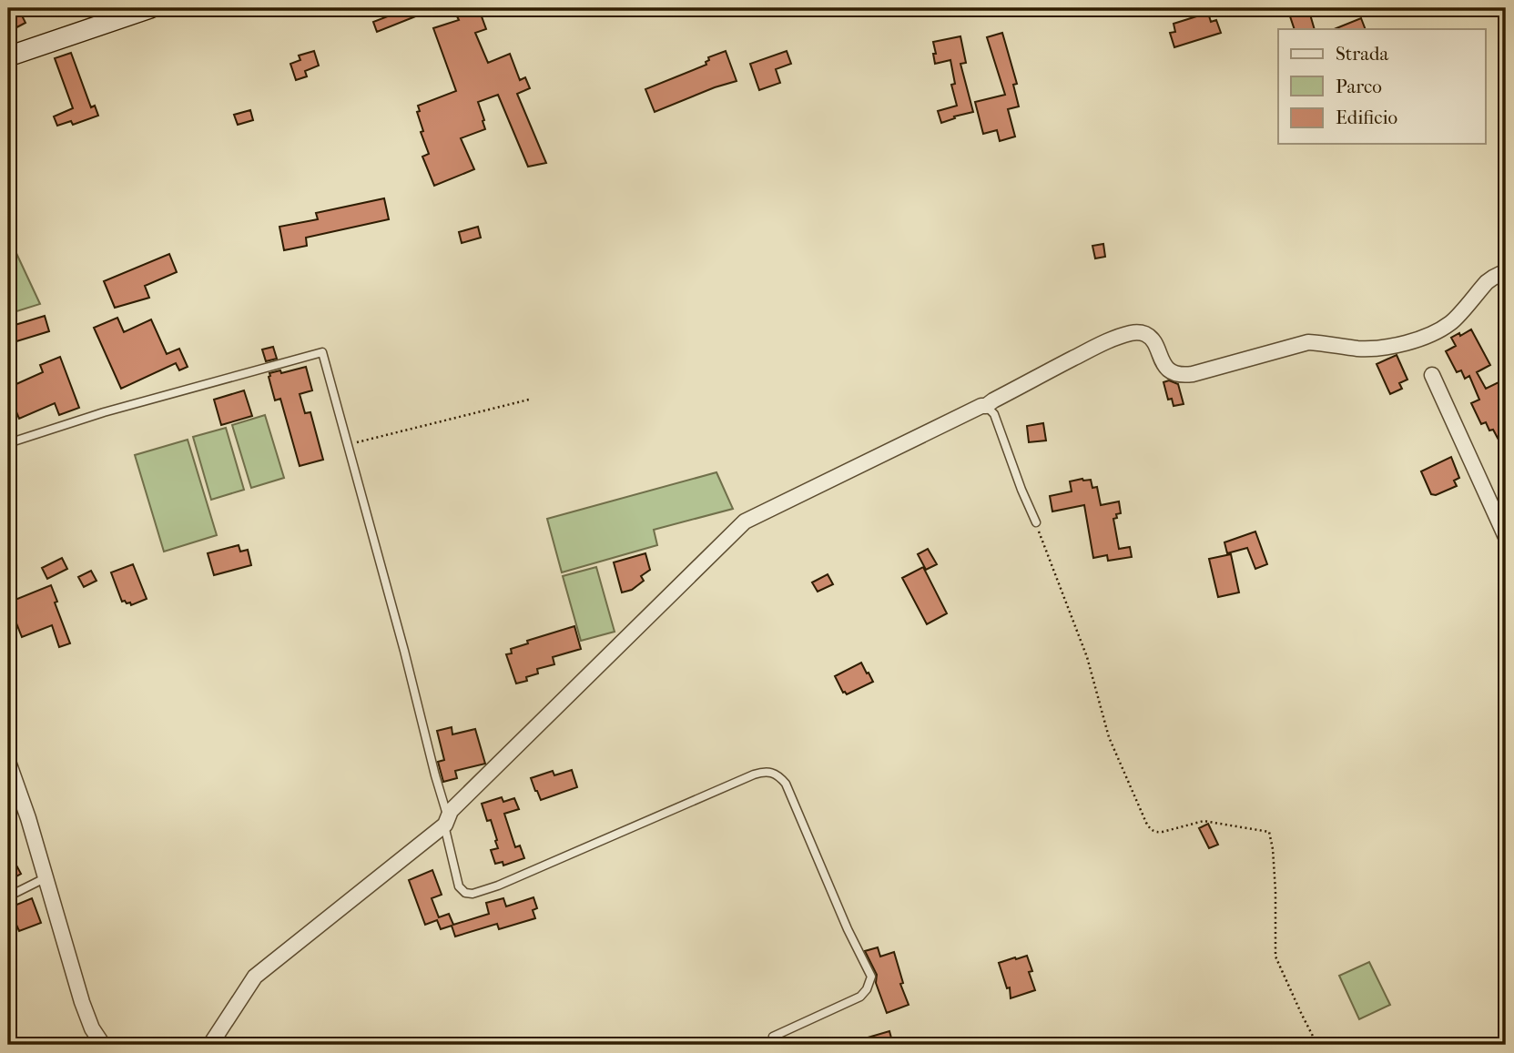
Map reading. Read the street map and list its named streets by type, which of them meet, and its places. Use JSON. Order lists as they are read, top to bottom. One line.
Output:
{"legend":["Strada","Parco","Edificio"]}
